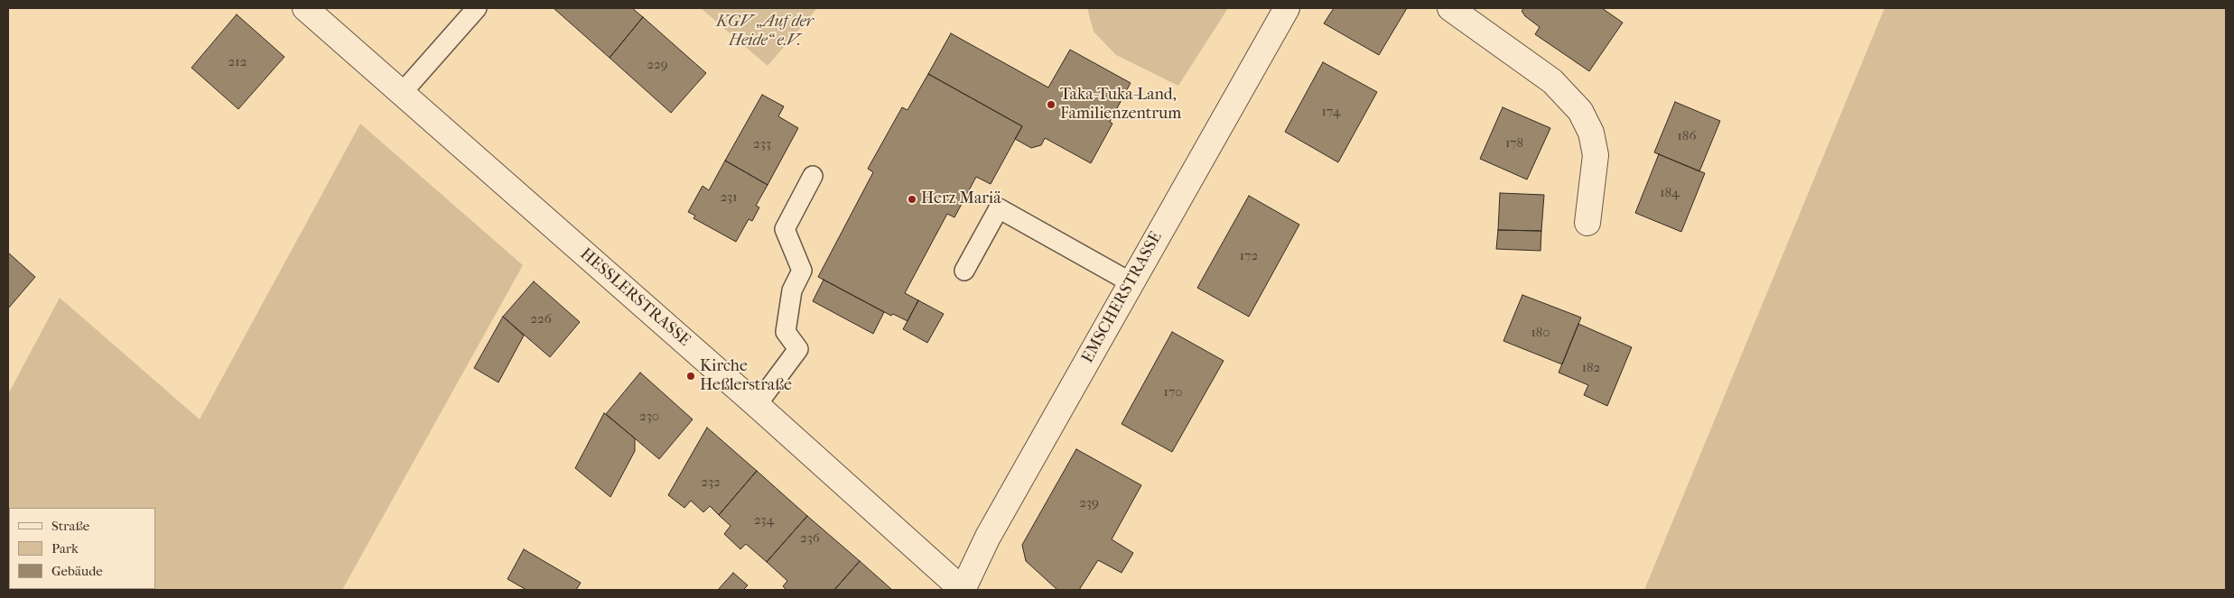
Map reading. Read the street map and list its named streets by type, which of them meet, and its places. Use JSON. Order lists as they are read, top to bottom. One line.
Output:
{"streets":{"street":["HESSLERSTRASSE","EMSCHERSTRASSE"]},"crossings":[["HESSLERSTRASSE","EMSCHERSTRASSE"]],"parks":["KGV „Auf der Heide“ e.V."],"places":["Taka-Tuka-Land, Familienzentrum","Herz Mariä","Kirche Heßlerstraße"],"house_numbers":["212","229","174","186","178","233","184","231","172","226","180","182","170","230","232","239","234","236"],"legend":["Straße","Park","Gebäude"]}
